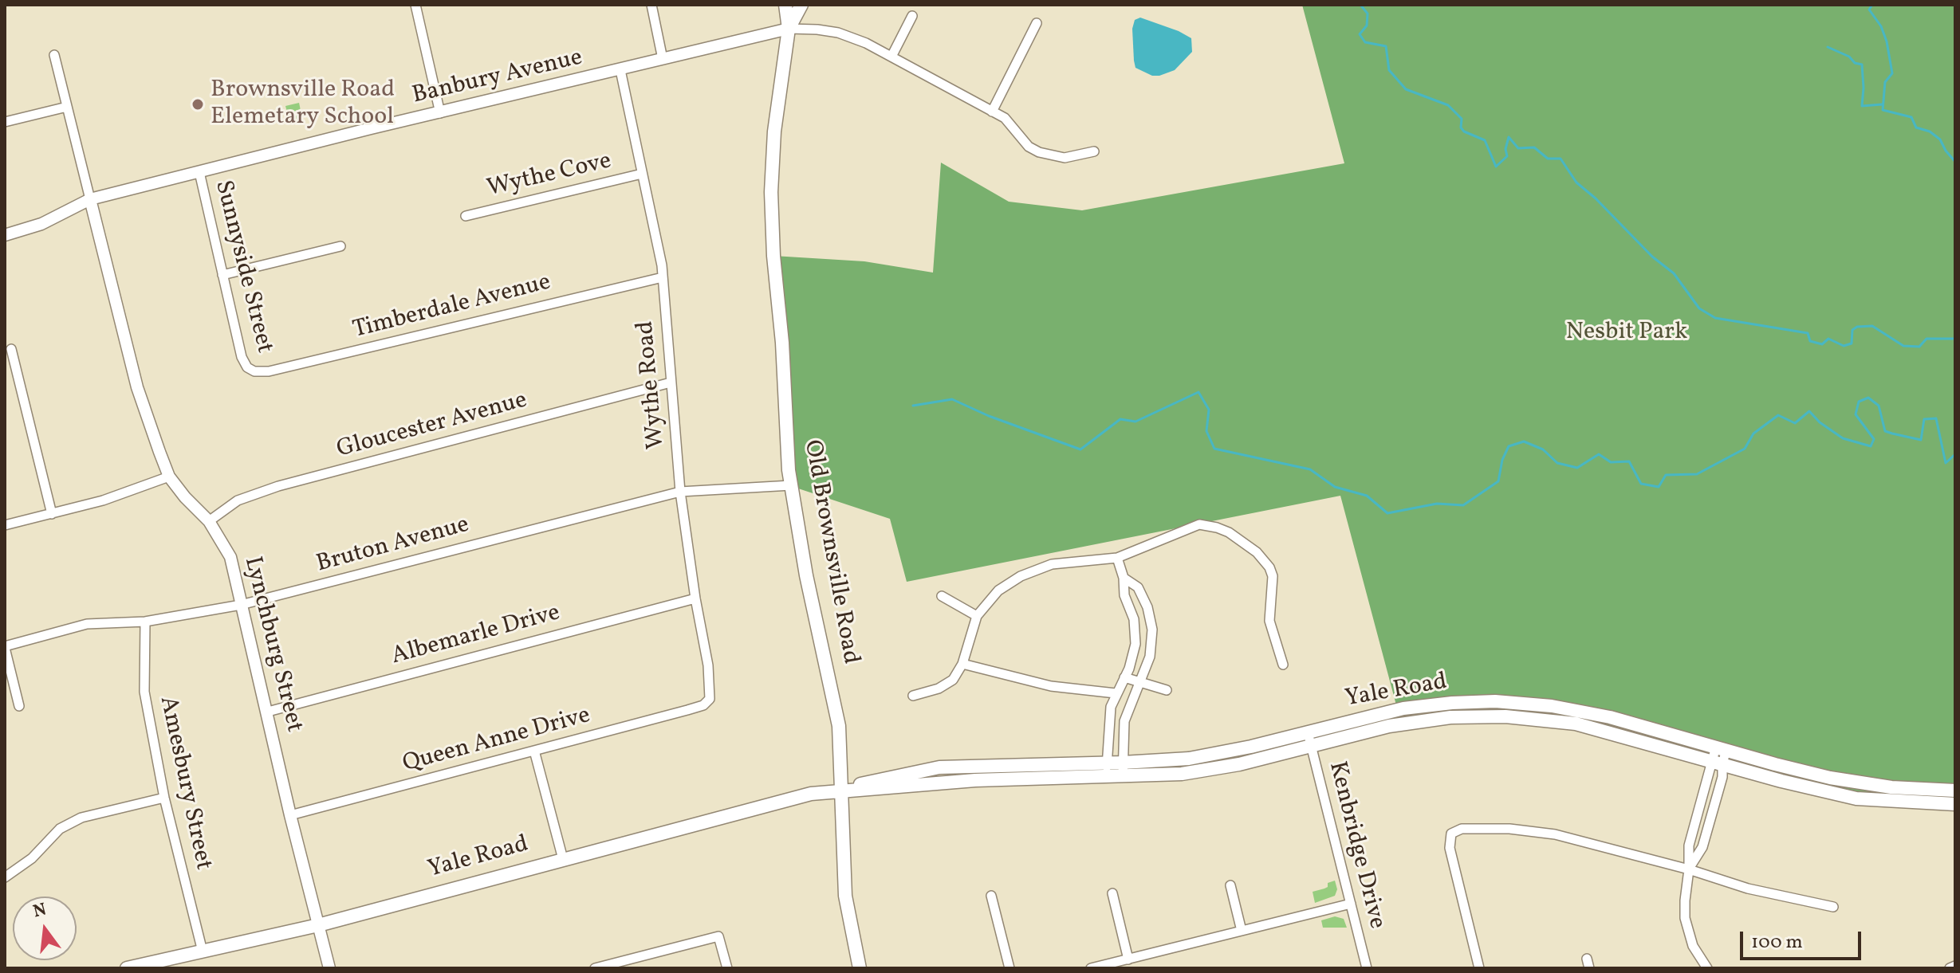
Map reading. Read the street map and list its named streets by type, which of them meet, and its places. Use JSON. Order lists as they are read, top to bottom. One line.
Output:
{"streets":{"main road":["Old Brownsville Road","Yale Road"],"street":["Banbury Avenue","Wythe Cove","Sunnyside Street","Timberdale Avenue","Wythe Road","Gloucester Avenue","Bruton Avenue","Albemarle Drive","Lynchburg Street","Queen Anne Drive","Amesbury Street","Kenbridge Drive"]},"crossings":[["Banbury Avenue","Sunnyside Street"],["Banbury Avenue","Wythe Road"],["Banbury Avenue","Old Brownsville Road"],["Banbury Avenue","Lynchburg Street"],["Wythe Cove","Wythe Road"],["Sunnyside Street","Timberdale Avenue"],["Timberdale Avenue","Wythe Road"],["Wythe Road","Gloucester Avenue"],["Wythe Road","Bruton Avenue"],["Wythe Road","Albemarle Drive"],["Wythe Road","Queen Anne Drive"],["Gloucester Avenue","Lynchburg Street"],["Bruton Avenue","Old Brownsville Road"],["Bruton Avenue","Lynchburg Street"],["Bruton Avenue","Amesbury Street"],["Old Brownsville Road","Yale Road"],["Albemarle Drive","Lynchburg Street"],["Lynchburg Street","Yale Road"],["Lynchburg Street","Queen Anne Drive"],["Yale Road","Amesbury Street"],["Yale Road","Kenbridge Drive"]],"parks":["Nesbit Park"],"places":["Brownsville Road Elemetary School"],"scale_bar":"100 m","north":"top"}
